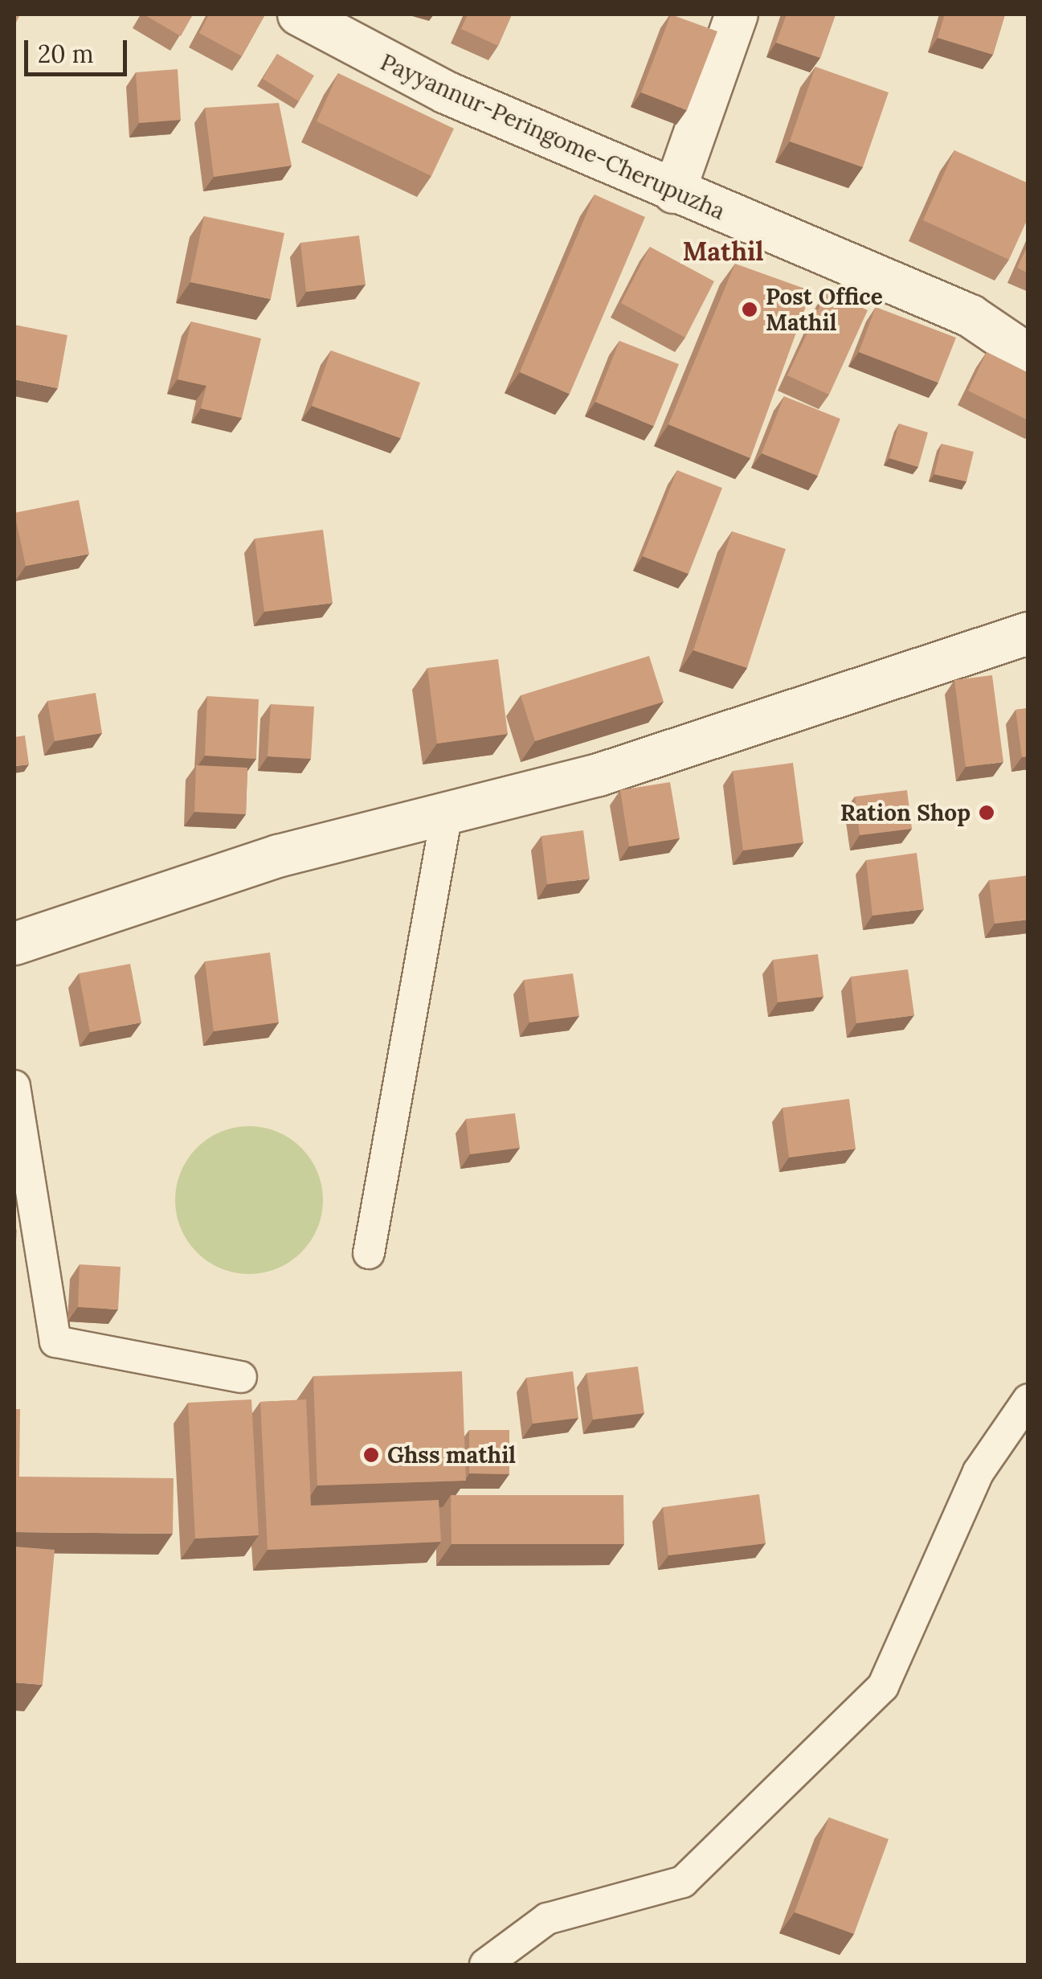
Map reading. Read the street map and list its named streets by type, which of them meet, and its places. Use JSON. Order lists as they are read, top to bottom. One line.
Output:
{"streets":{"street":["Payyannur-Peringome-Cherupuzha"]},"districts":["Mathil"],"places":["Post Office Mathil","Ration Shop","Ghss mathil"],"scale_bar":"20 m"}
